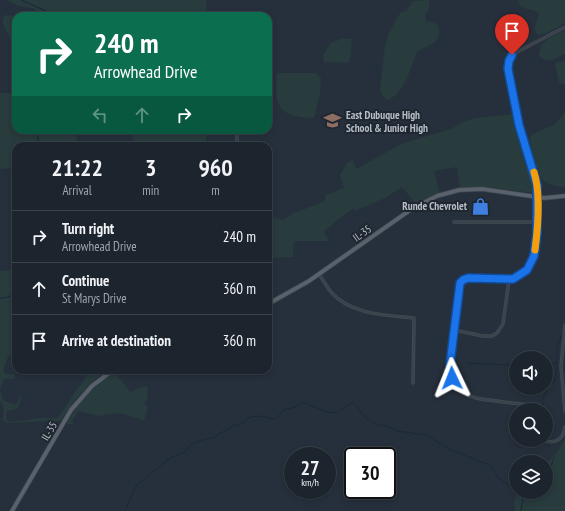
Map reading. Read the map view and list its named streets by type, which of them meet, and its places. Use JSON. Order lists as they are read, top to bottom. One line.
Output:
{"streets":{"main road":["IL-35"]},"places":{"school or university":["East Dubuque High School & Junior High"],"shop":["Runde Chevrolet"]},"page":{"turn":["240 m","Arrowhead Drive"],"eta":["21:22","Arrival","3","min","960","m"],"list":[{"name":"Turn right","note":"Arrowhead Drive","value":"240 m"},{"name":"Continue","note":"St Marys Drive","value":"360 m"},{"name":"Arrive at destination","value":"360 m"}],"speed":"27 km/h","limit":"30"}}
